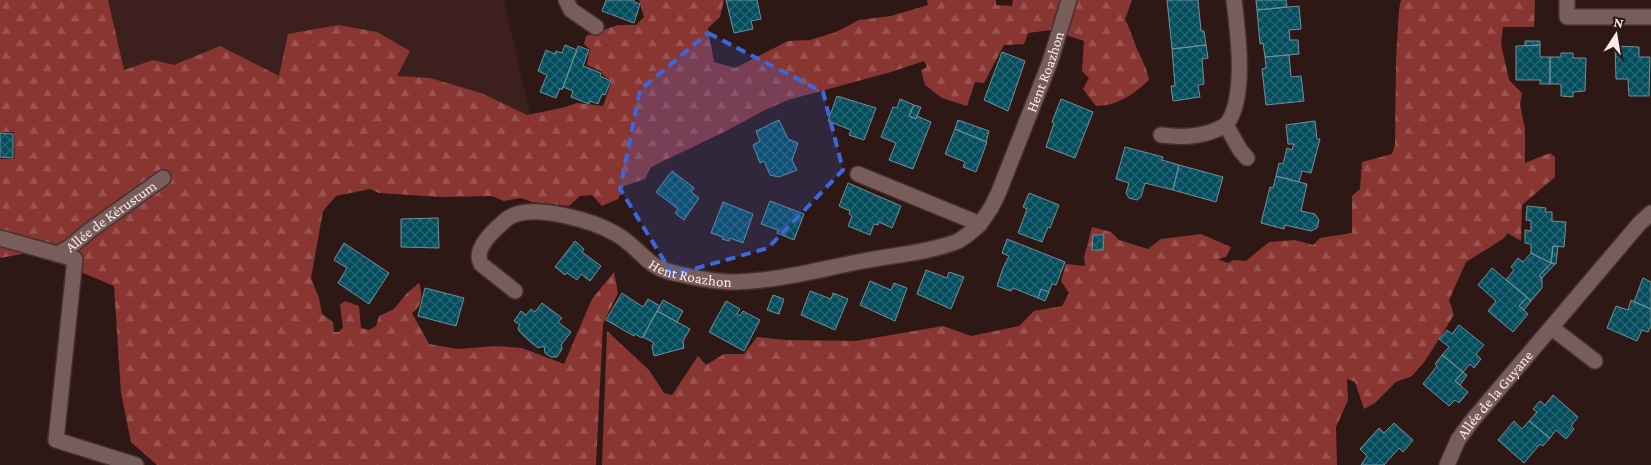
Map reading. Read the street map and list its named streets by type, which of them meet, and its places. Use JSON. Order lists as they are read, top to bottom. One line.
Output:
{"streets":{"street":["Hent Roazhon","Allée de Kérustum","Allée de la Guyane"]},"north":"top"}
